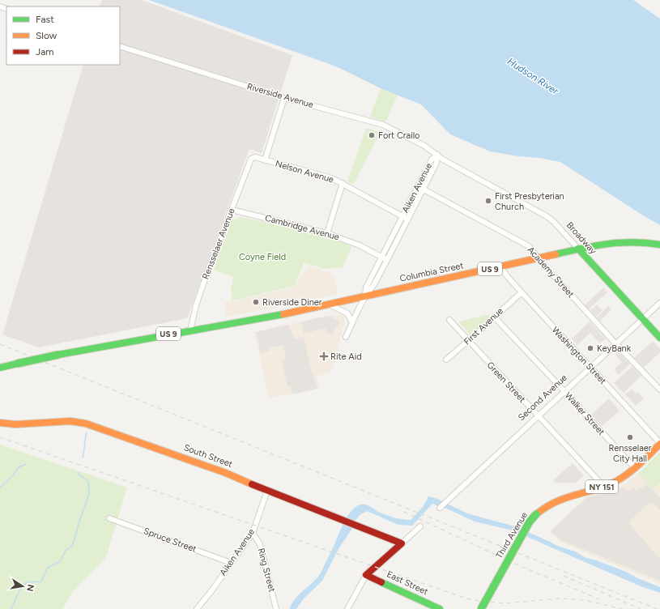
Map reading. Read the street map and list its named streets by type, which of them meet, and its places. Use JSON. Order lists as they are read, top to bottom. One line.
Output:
{"streets":{"main road":["Broadway","US 9","Columbia Street","South Street","NY 151","Third Avenue","East Street"],"street":["Riverside Avenue","Nelson Avenue","Aiken Avenue","Cambridge Avenue","Rensselaer Avenue","Academy Street","First Avenue","Washington Street","Green Street","Second Avenue","Walker Street","Spruce Street","Ring Street"]},"crossings":[["Riverside Avenue","Aiken Avenue"],["Riverside Avenue","Broadway"],["Nelson Avenue","Aiken Avenue"],["Nelson Avenue","Rensselaer Avenue"],["Aiken Avenue","Cambridge Avenue"],["Aiken Avenue","Broadway"],["Aiken Avenue","US 9"],["Aiken Avenue","Columbia Street"],["Aiken Avenue","Academy Street"],["Aiken Avenue","South Street"],["Aiken Avenue","Spruce Street"],["Aiken Avenue","Ring Street"],["Cambridge Avenue","Rensselaer Avenue"],["Broadway","US 9"],["Broadway","Columbia Street"],["Broadway","Second Avenue"],["Rensselaer Avenue","US 9"],["US 9","Columbia Street"],["Columbia Street","Academy Street"],["Columbia Street","Washington Street"],["Academy Street","Second Avenue"],["First Avenue","Washington Street"],["First Avenue","Green Street"],["First Avenue","Walker Street"],["Washington Street","Second Avenue"],["Washington Street","Third Avenue"],["Green Street","Second Avenue"],["Green Street","Third Avenue"],["Second Avenue","Walker Street"],["Walker Street","Third Avenue"]],"water":["Hudson River"],"parks":["Coyne Field"],"places":{"other":["Fort Crailo","First Presbyterian Church","Riverside Diner","KeyBank","Rensselaer City Hall"],"health":["Rite Aid"]},"legend":["Fast","Slow","Jam"],"north":"right"}
